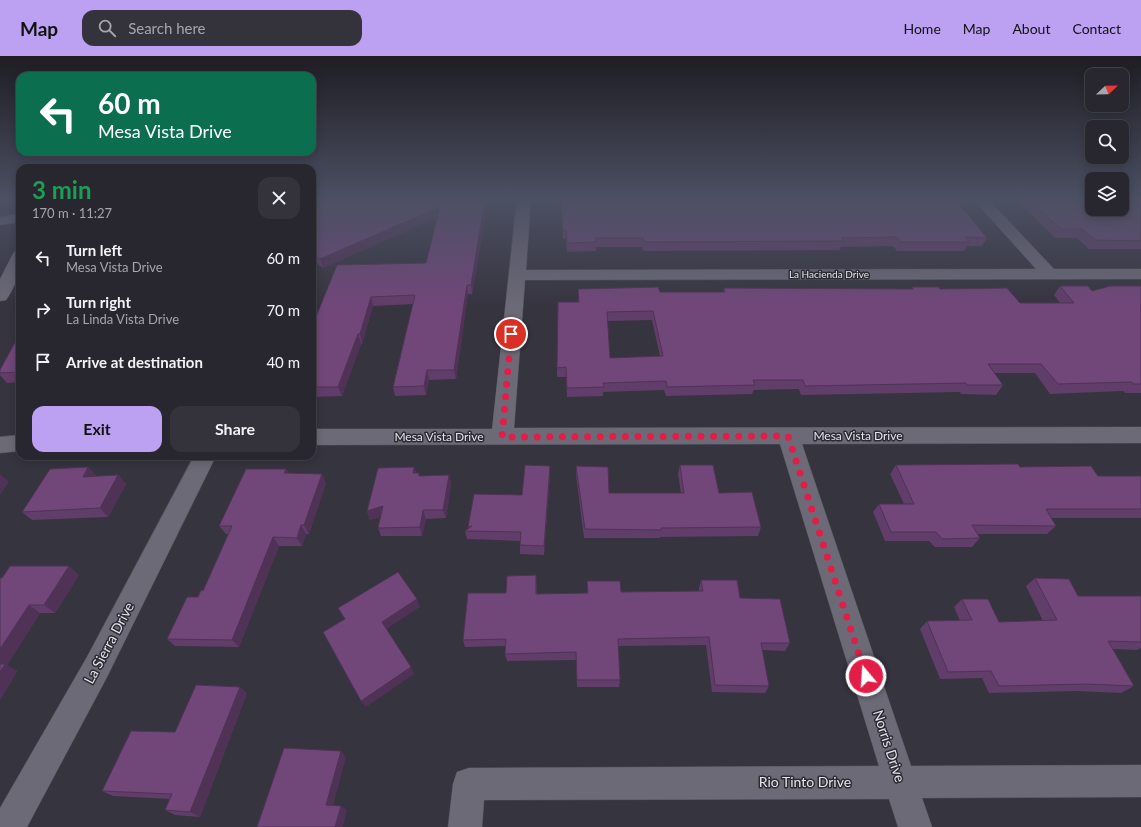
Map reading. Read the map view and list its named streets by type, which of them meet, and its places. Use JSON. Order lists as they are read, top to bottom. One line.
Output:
{"streets":{"street":["La Hacienda Drive","Mesa Vista Drive","La Sierra Drive","Norris Drive","Rio Tinto Drive"]},"crossings":[["Mesa Vista Drive","Norris Drive"],["Norris Drive","Rio Tinto Drive"]],"north":"right","page":{"header":"Map","search":"Search here","nav":["Home","Map","About","Contact"],"turn":["60 m","Mesa Vista Drive"],"heading":["3 min","170 m · 11:27"],"list":[{"name":"Turn left","note":"Mesa Vista Drive","value":"60 m"},{"name":"Turn right","note":"La Linda Vista Drive","value":"70 m"},{"name":"Arrive at destination","value":"40 m"}],"buttons":["Exit","Share"]}}
